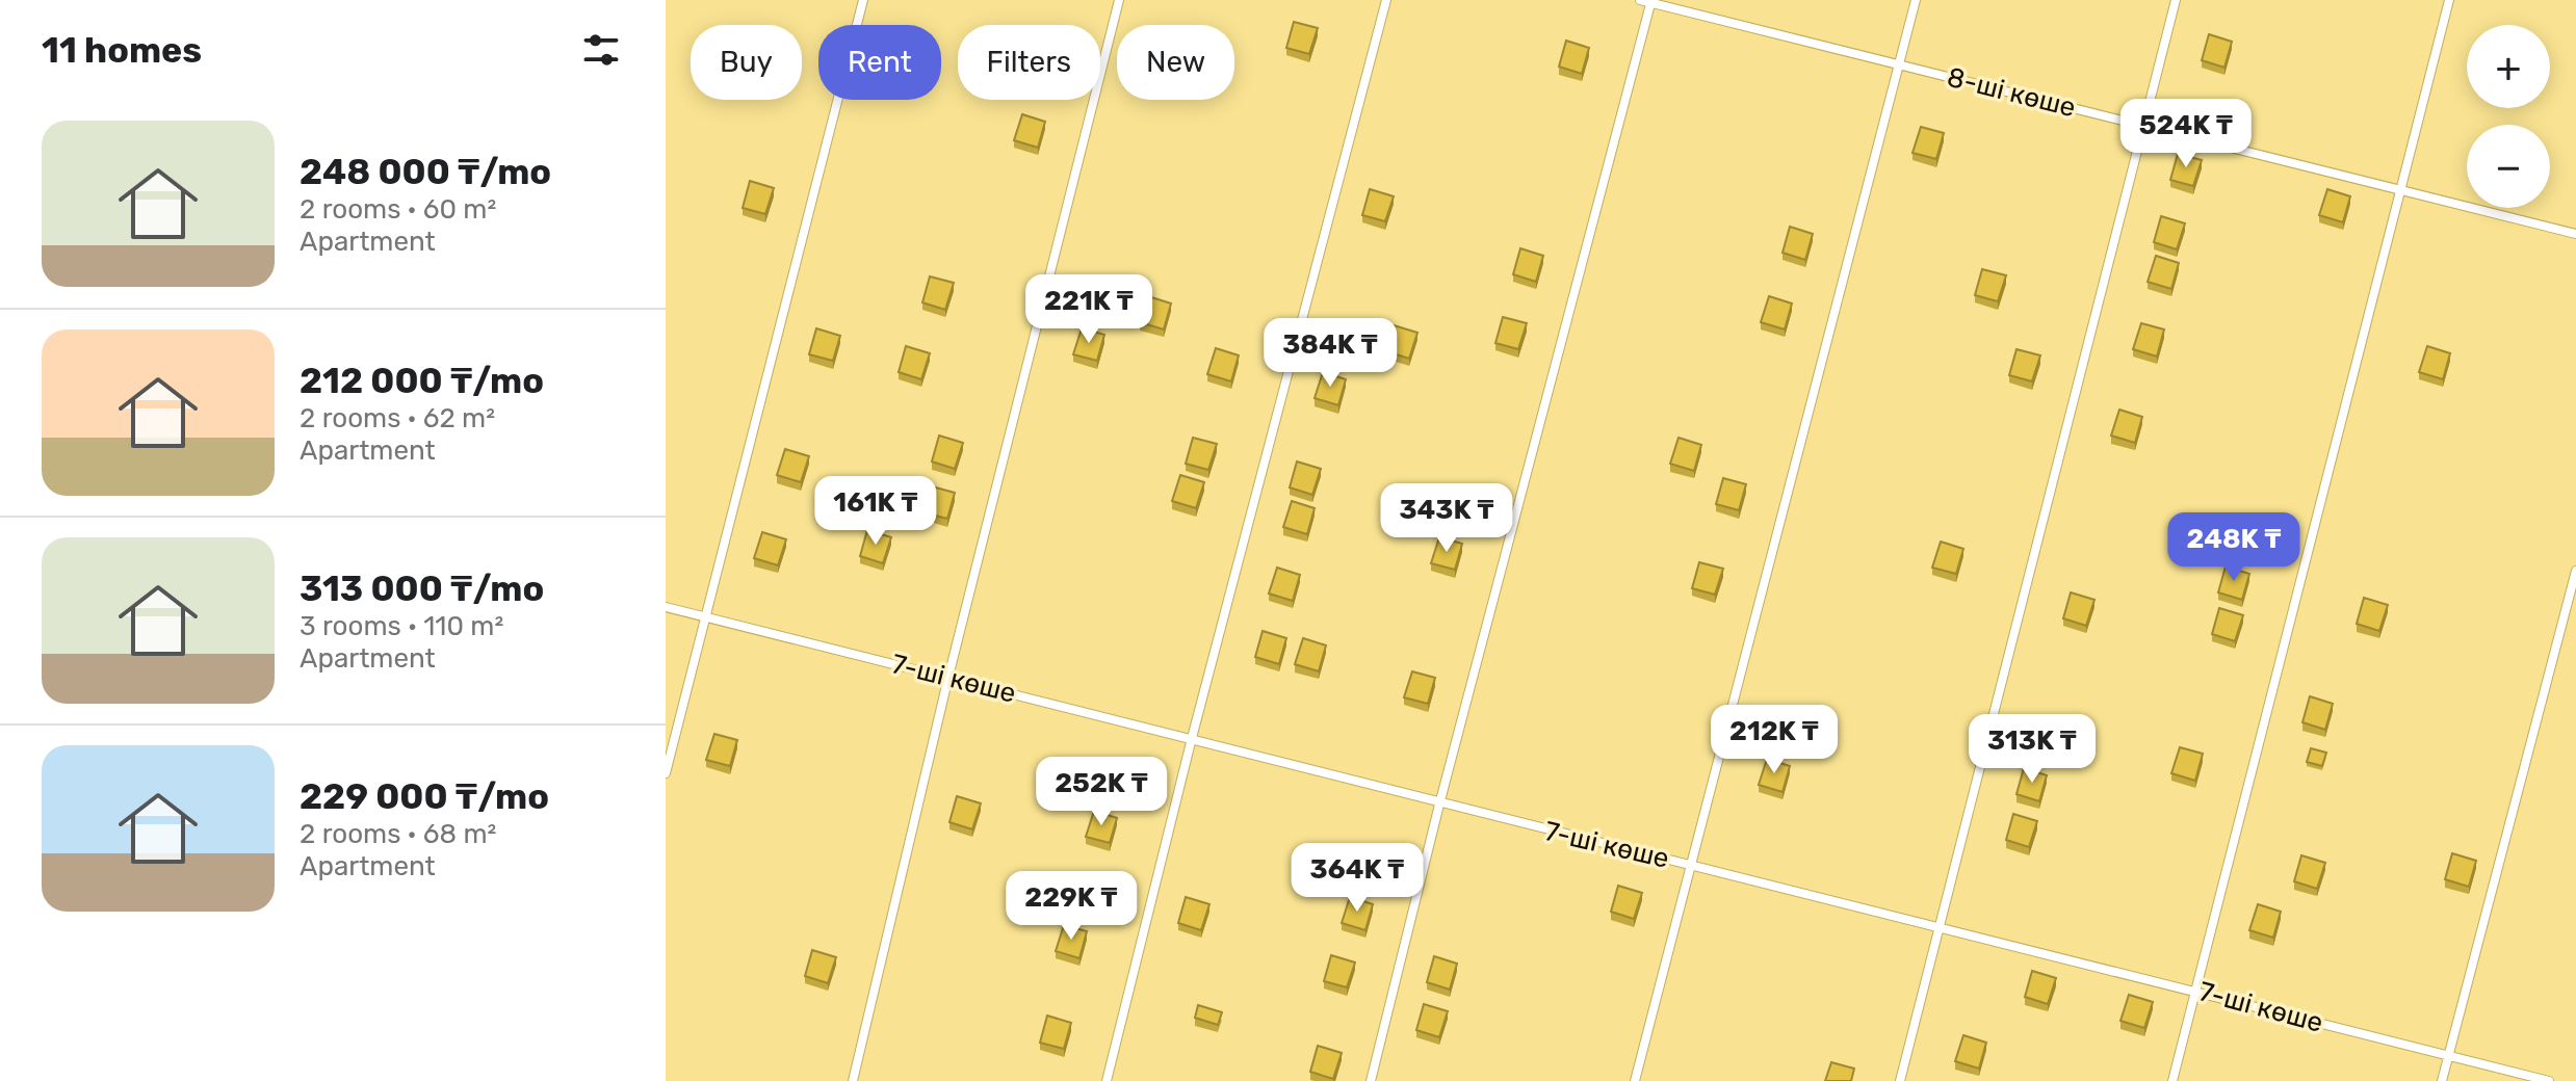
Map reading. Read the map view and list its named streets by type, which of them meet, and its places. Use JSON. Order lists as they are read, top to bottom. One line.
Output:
{"streets":{"lane":["8-ші көше","7-ші көше"]},"page":{"heading":"11 homes","map_buttons":["+","−"],"chip":["Buy","Rent","Filters","New"],"price":["524K ₸","221K ₸","384K ₸","161K ₸","343K ₸","248K ₸","212K ₸","313K ₸","252K ₸","364K ₸","229K ₸"],"list":[{"name":"248 000 ₸/mo","note":"2 rooms · 60 m² · Apartment"},{"name":"212 000 ₸/mo","note":"2 rooms · 62 m² · Apartment"},{"name":"313 000 ₸/mo","note":"3 rooms · 110 m² · Apartment"},{"name":"229 000 ₸/mo","note":"2 rooms · 68 m² · Apartment"}]}}
